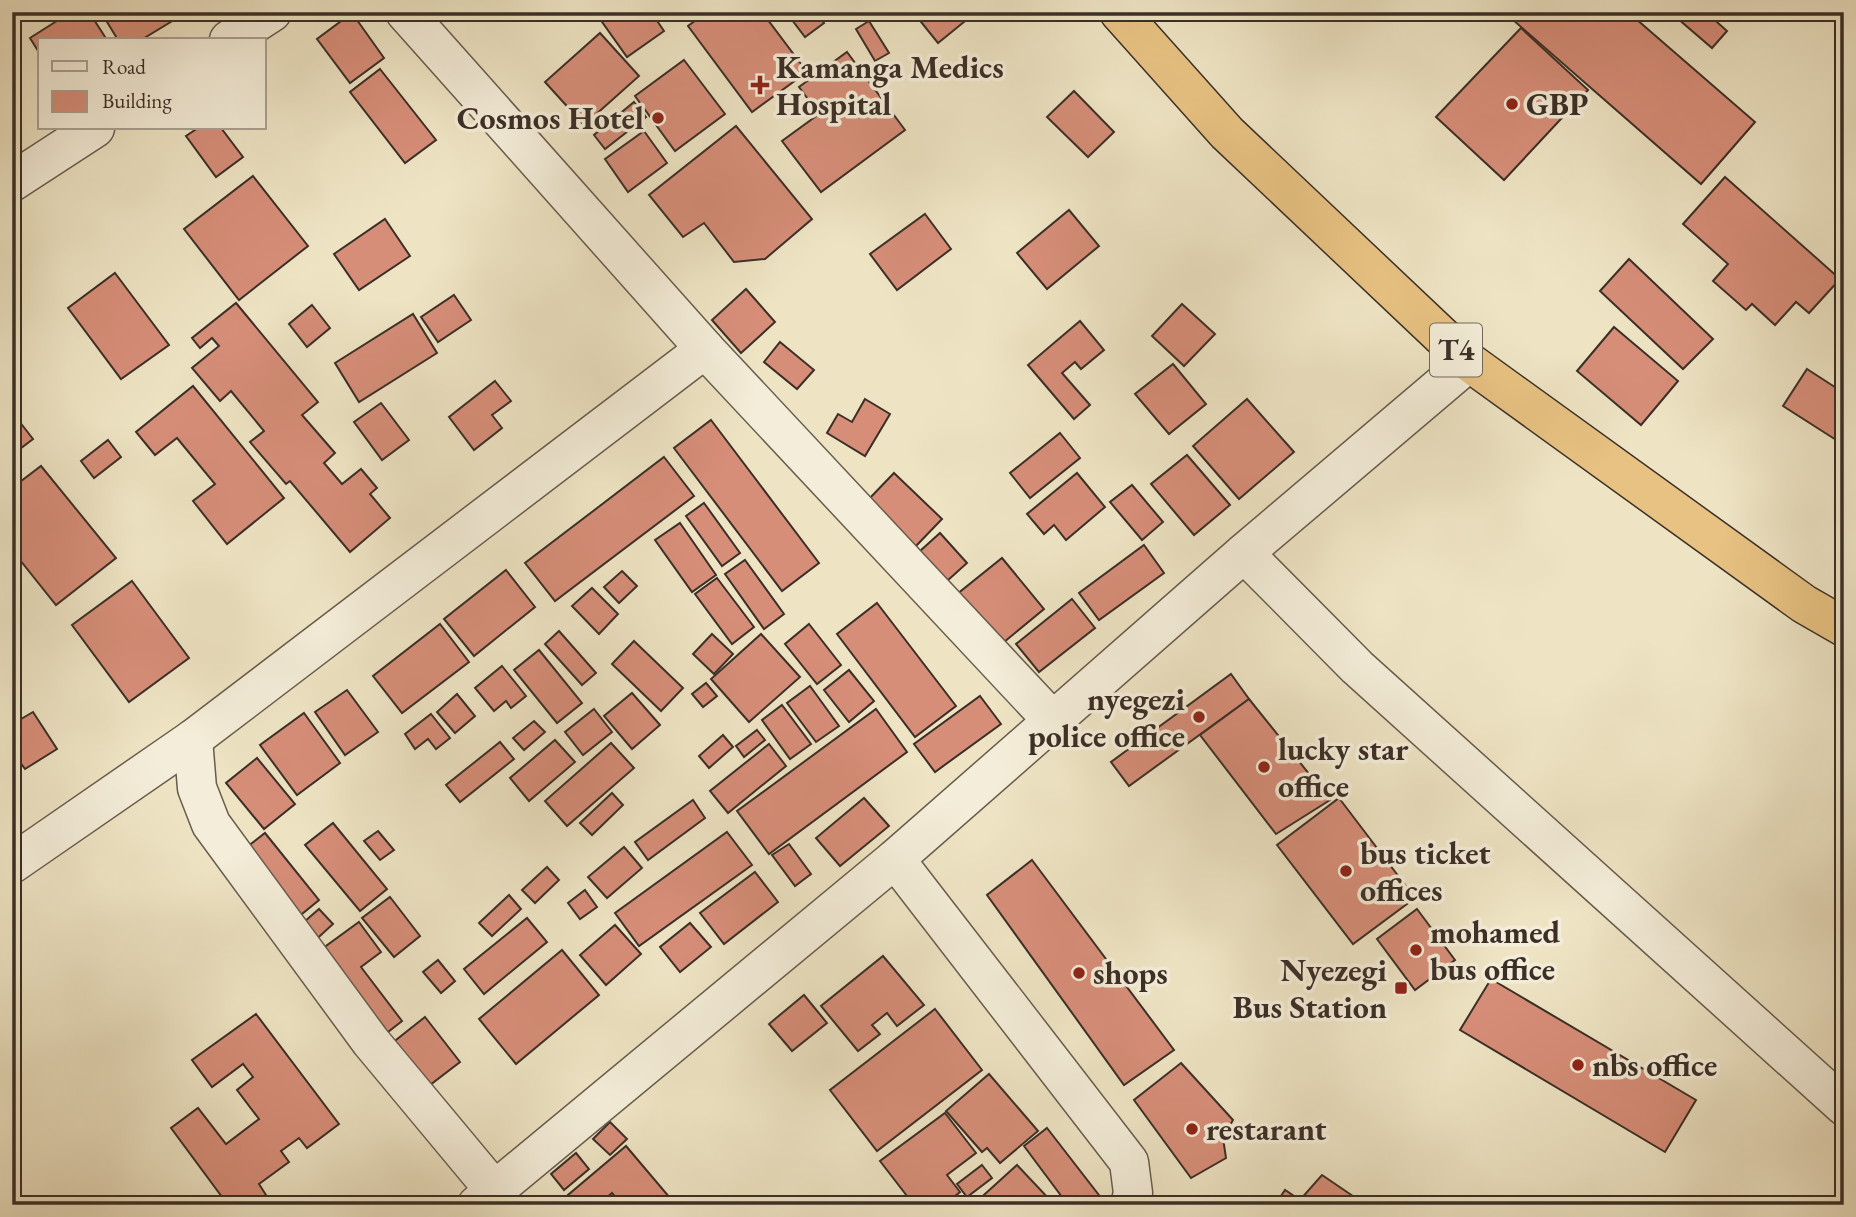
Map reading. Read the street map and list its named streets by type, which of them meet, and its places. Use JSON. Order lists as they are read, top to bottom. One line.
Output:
{"streets":{"highway":["T4"]},"places":{"health":["Kamanga Medics Hospital"],"other":["GBP","Cosmos Hotel","nyegezi police office","lucky star office","bus ticket offices","mohamed bus office","shops","nbs office","restarant"],"transit":["Nyezegi Bus Station"]},"legend":["Road","Building"]}
